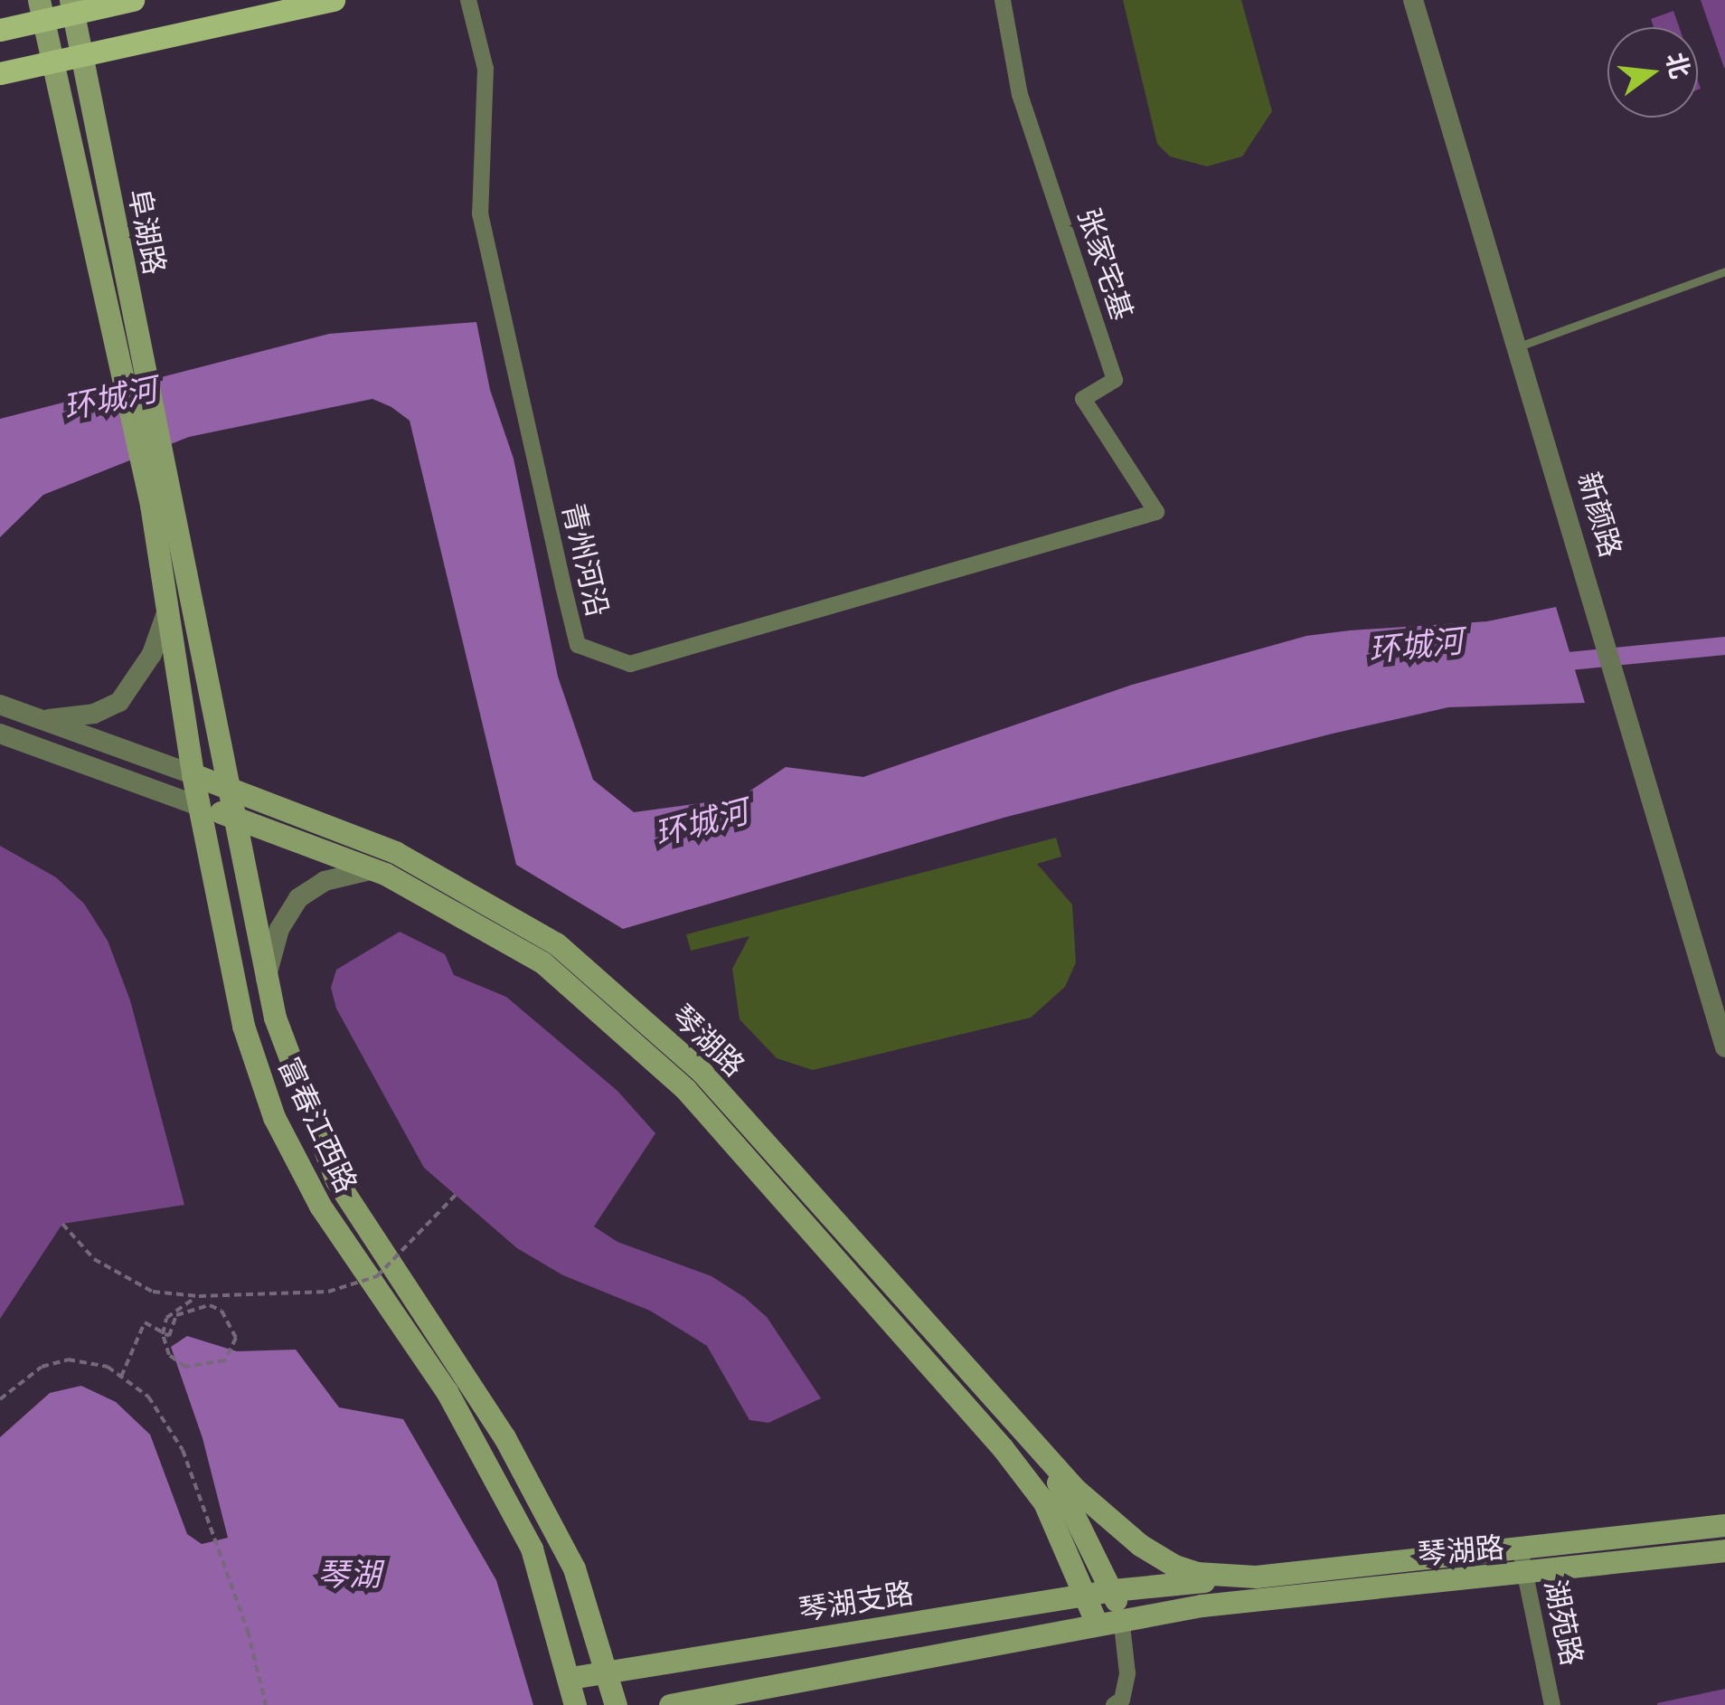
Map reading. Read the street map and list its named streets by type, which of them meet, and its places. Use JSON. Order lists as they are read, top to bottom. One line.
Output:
{"streets":{"main road":["阜湖路","琴湖路","富春江西路","琴湖支路"],"street":["张家宅基","新颜路","青州河沿","湖苑路"]},"crossings":[["阜湖路","富春江西路"],["张家宅基","青州河沿"],["琴湖路","富春江西路"],["琴湖路","琴湖支路"],["琴湖路","湖苑路"],["富春江西路","琴湖支路"]],"water":["环城河","琴湖"],"north":"right"}
